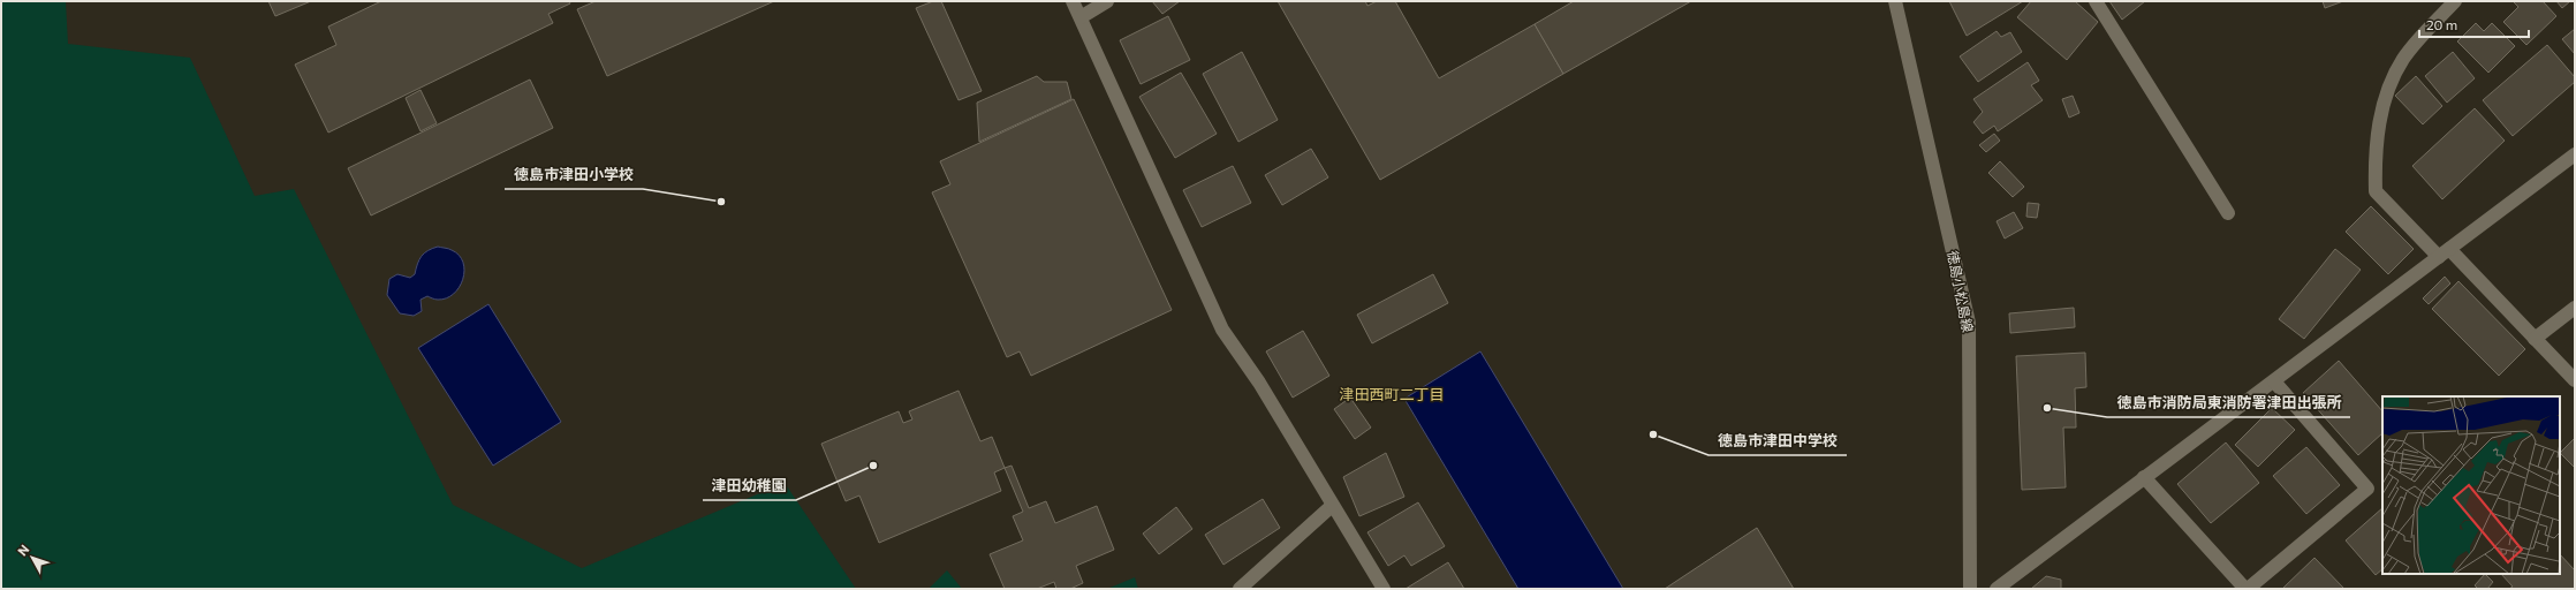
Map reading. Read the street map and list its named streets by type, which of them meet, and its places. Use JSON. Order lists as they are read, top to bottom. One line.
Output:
{"streets":{"street":["徳島小松島線"]},"districts":["津田西町二丁目"],"places":["徳島市津田小学校","徳島市消防局東消防署津田出張所","徳島市津田中学校","津田幼稚園"],"scale_bar":"20 m","north":"top left"}
